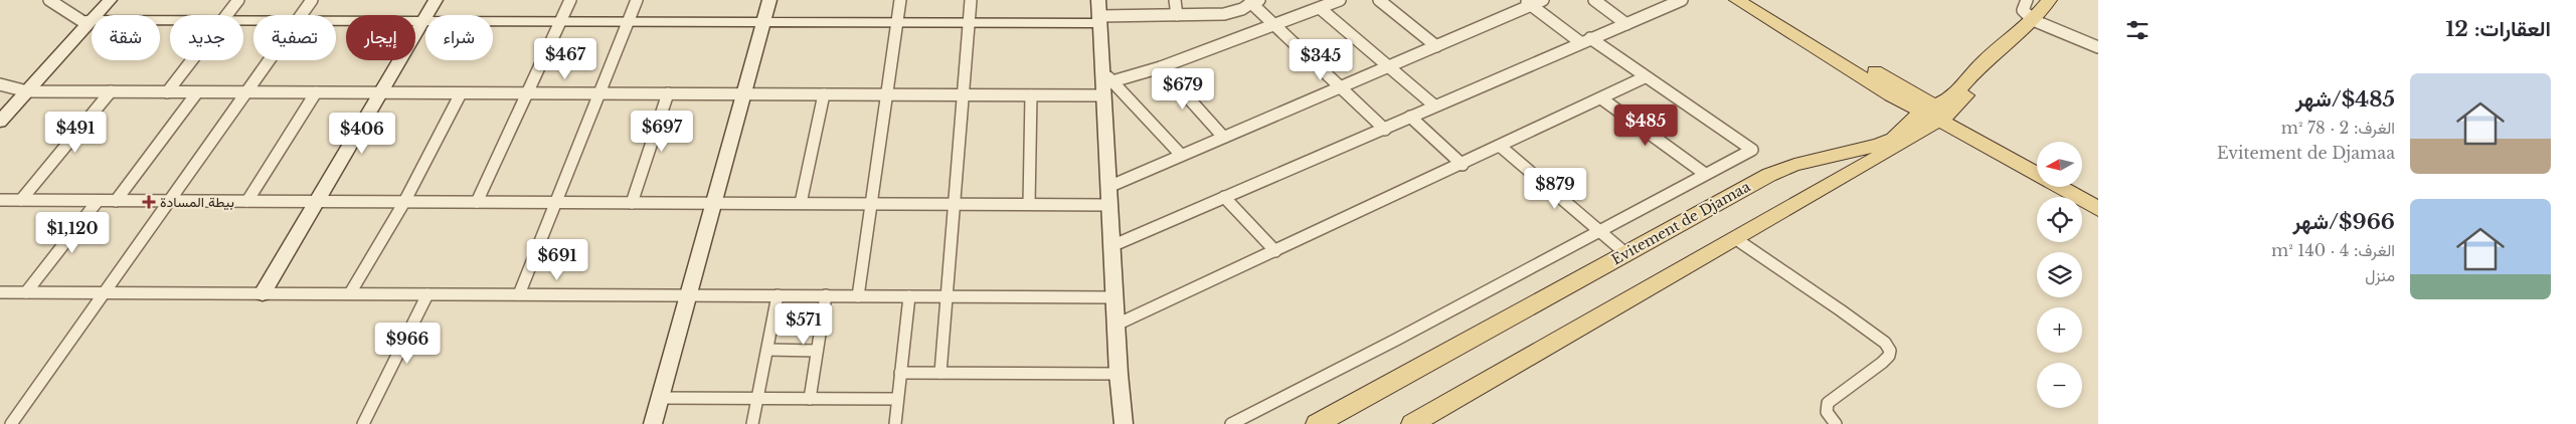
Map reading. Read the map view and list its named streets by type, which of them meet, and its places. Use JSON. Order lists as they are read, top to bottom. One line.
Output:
{"streets":{"main road":["Evitement de Djamaa"]},"places":{"health":["بيطة المسادة"]},"north":"left","page":{"heading":"العقارات: 12","chip":["شراء","إيجار","تصفية","جديد","شقة"],"price":["$467","$345","$679","$485","$697","$491","$406","$879","$1,120","$691","$571","$966"],"list":[{"name":"$485/شهر","note":"الغرف: 2 · 78 m² · Evitement de Djamaa"},{"name":"$966/شهر","note":"الغرف: 4 · 140 m² · منزل"}],"map_buttons":["+","−"]}}
